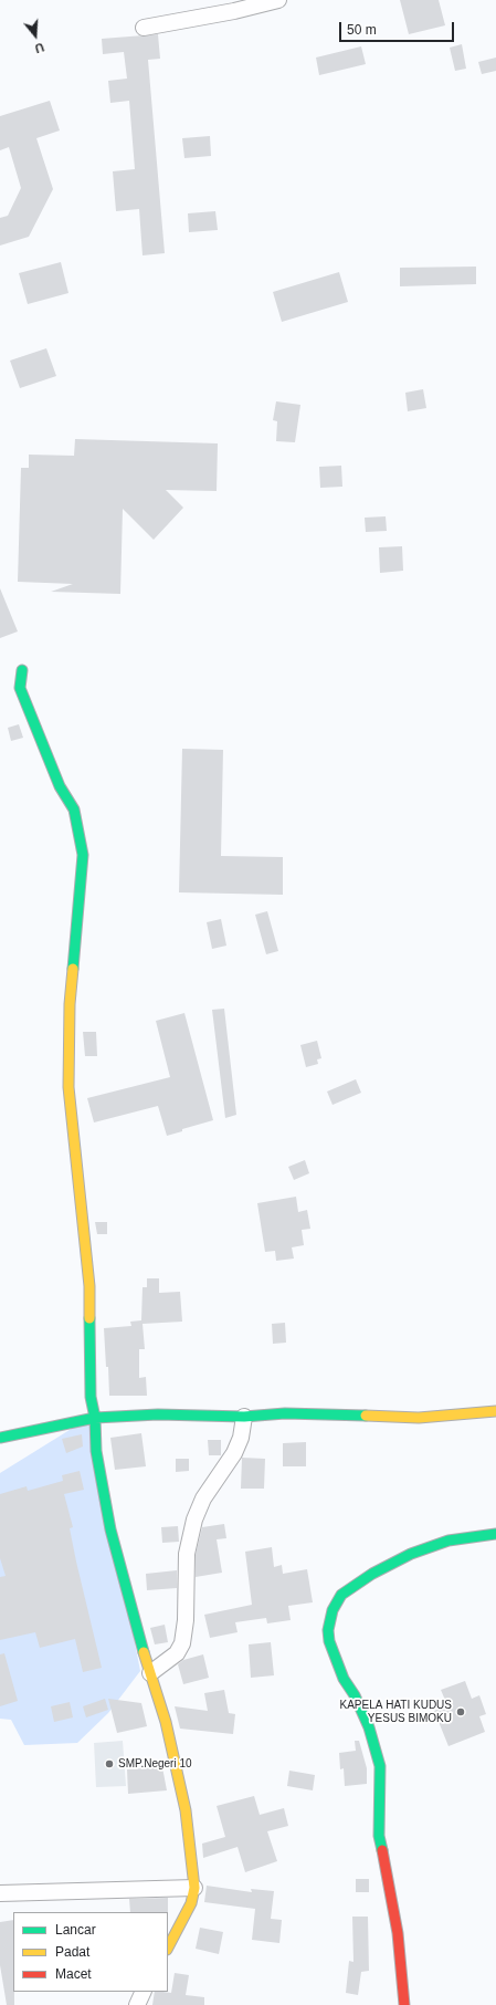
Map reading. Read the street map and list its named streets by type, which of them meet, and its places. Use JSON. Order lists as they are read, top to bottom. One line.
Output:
{"places":["KAPELA HATI KUDUS YESUS BIMOKU","SMP.Negeri 10"],"legend":["Lancar","Padat","Macet"],"scale_bar":"50 m","north":"bottom"}
